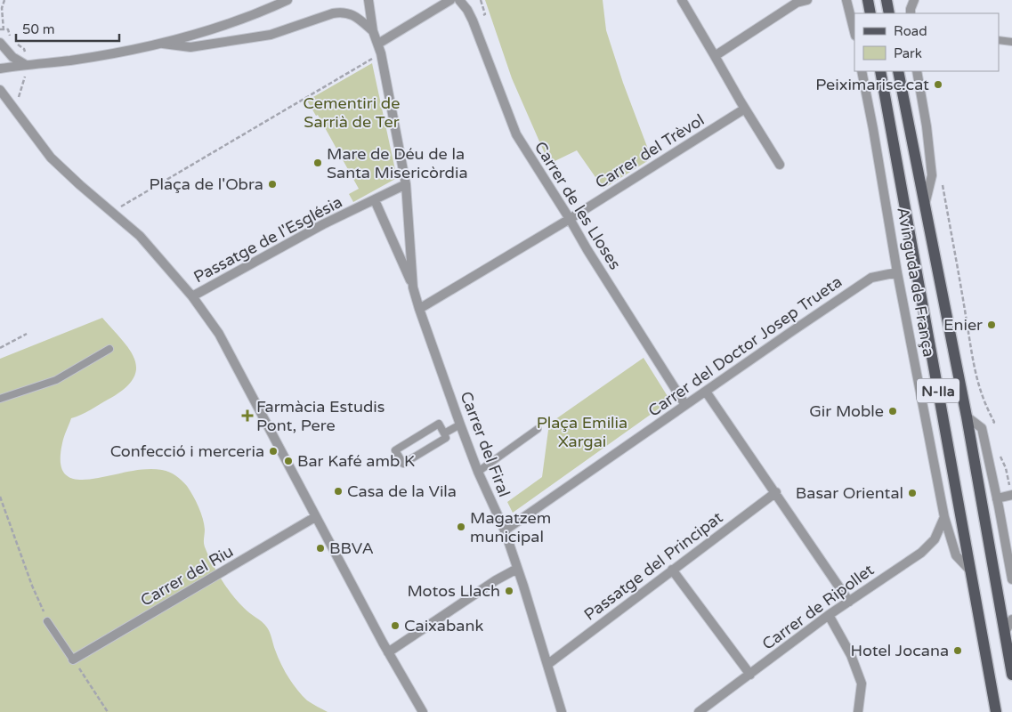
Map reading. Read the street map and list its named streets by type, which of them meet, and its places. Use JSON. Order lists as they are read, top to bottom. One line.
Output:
{"streets":{"main road":["Avinguda de França","N-IIa"],"street":["Carrer del Trèvol","Carrer de les Lloses","Passatge de l'Església","Carrer del Doctor Josep Trueta","Carrer del Firal","Passatge del Principat","Carrer del Riu","Carrer de Ripollet"]},"crossings":[["Carrer del Trèvol","Carrer de les Lloses"],["Carrer del Trèvol","Carrer del Firal"],["Carrer de les Lloses","Carrer del Doctor Josep Trueta"],["Passatge de l'Església","Carrer del Firal"],["Avinguda de França","Carrer del Doctor Josep Trueta"],["Avinguda de França","Carrer de Ripollet"],["Carrer del Doctor Josep Trueta","Carrer del Firal"],["Carrer del Firal","Passatge del Principat"]],"parks":["Cementiri de Sarrià de Ter","Plaça Emilia Xargai"],"places":{"other":["Peiximarisc.cat","Mare de Déu de la Santa Misericòrdia","Plaça de l'Obra","Enier","Gir Moble","Confecció i merceria","Bar Kafé amb K","Casa de la Vila","Basar Oriental","Magatzem municipal","BBVA","Motos Llach","Caixabank","Hotel Jocana"],"health":["Farmàcia Estudis Pont, Pere"]},"legend":["Road","Park"],"scale_bar":"50 m"}
